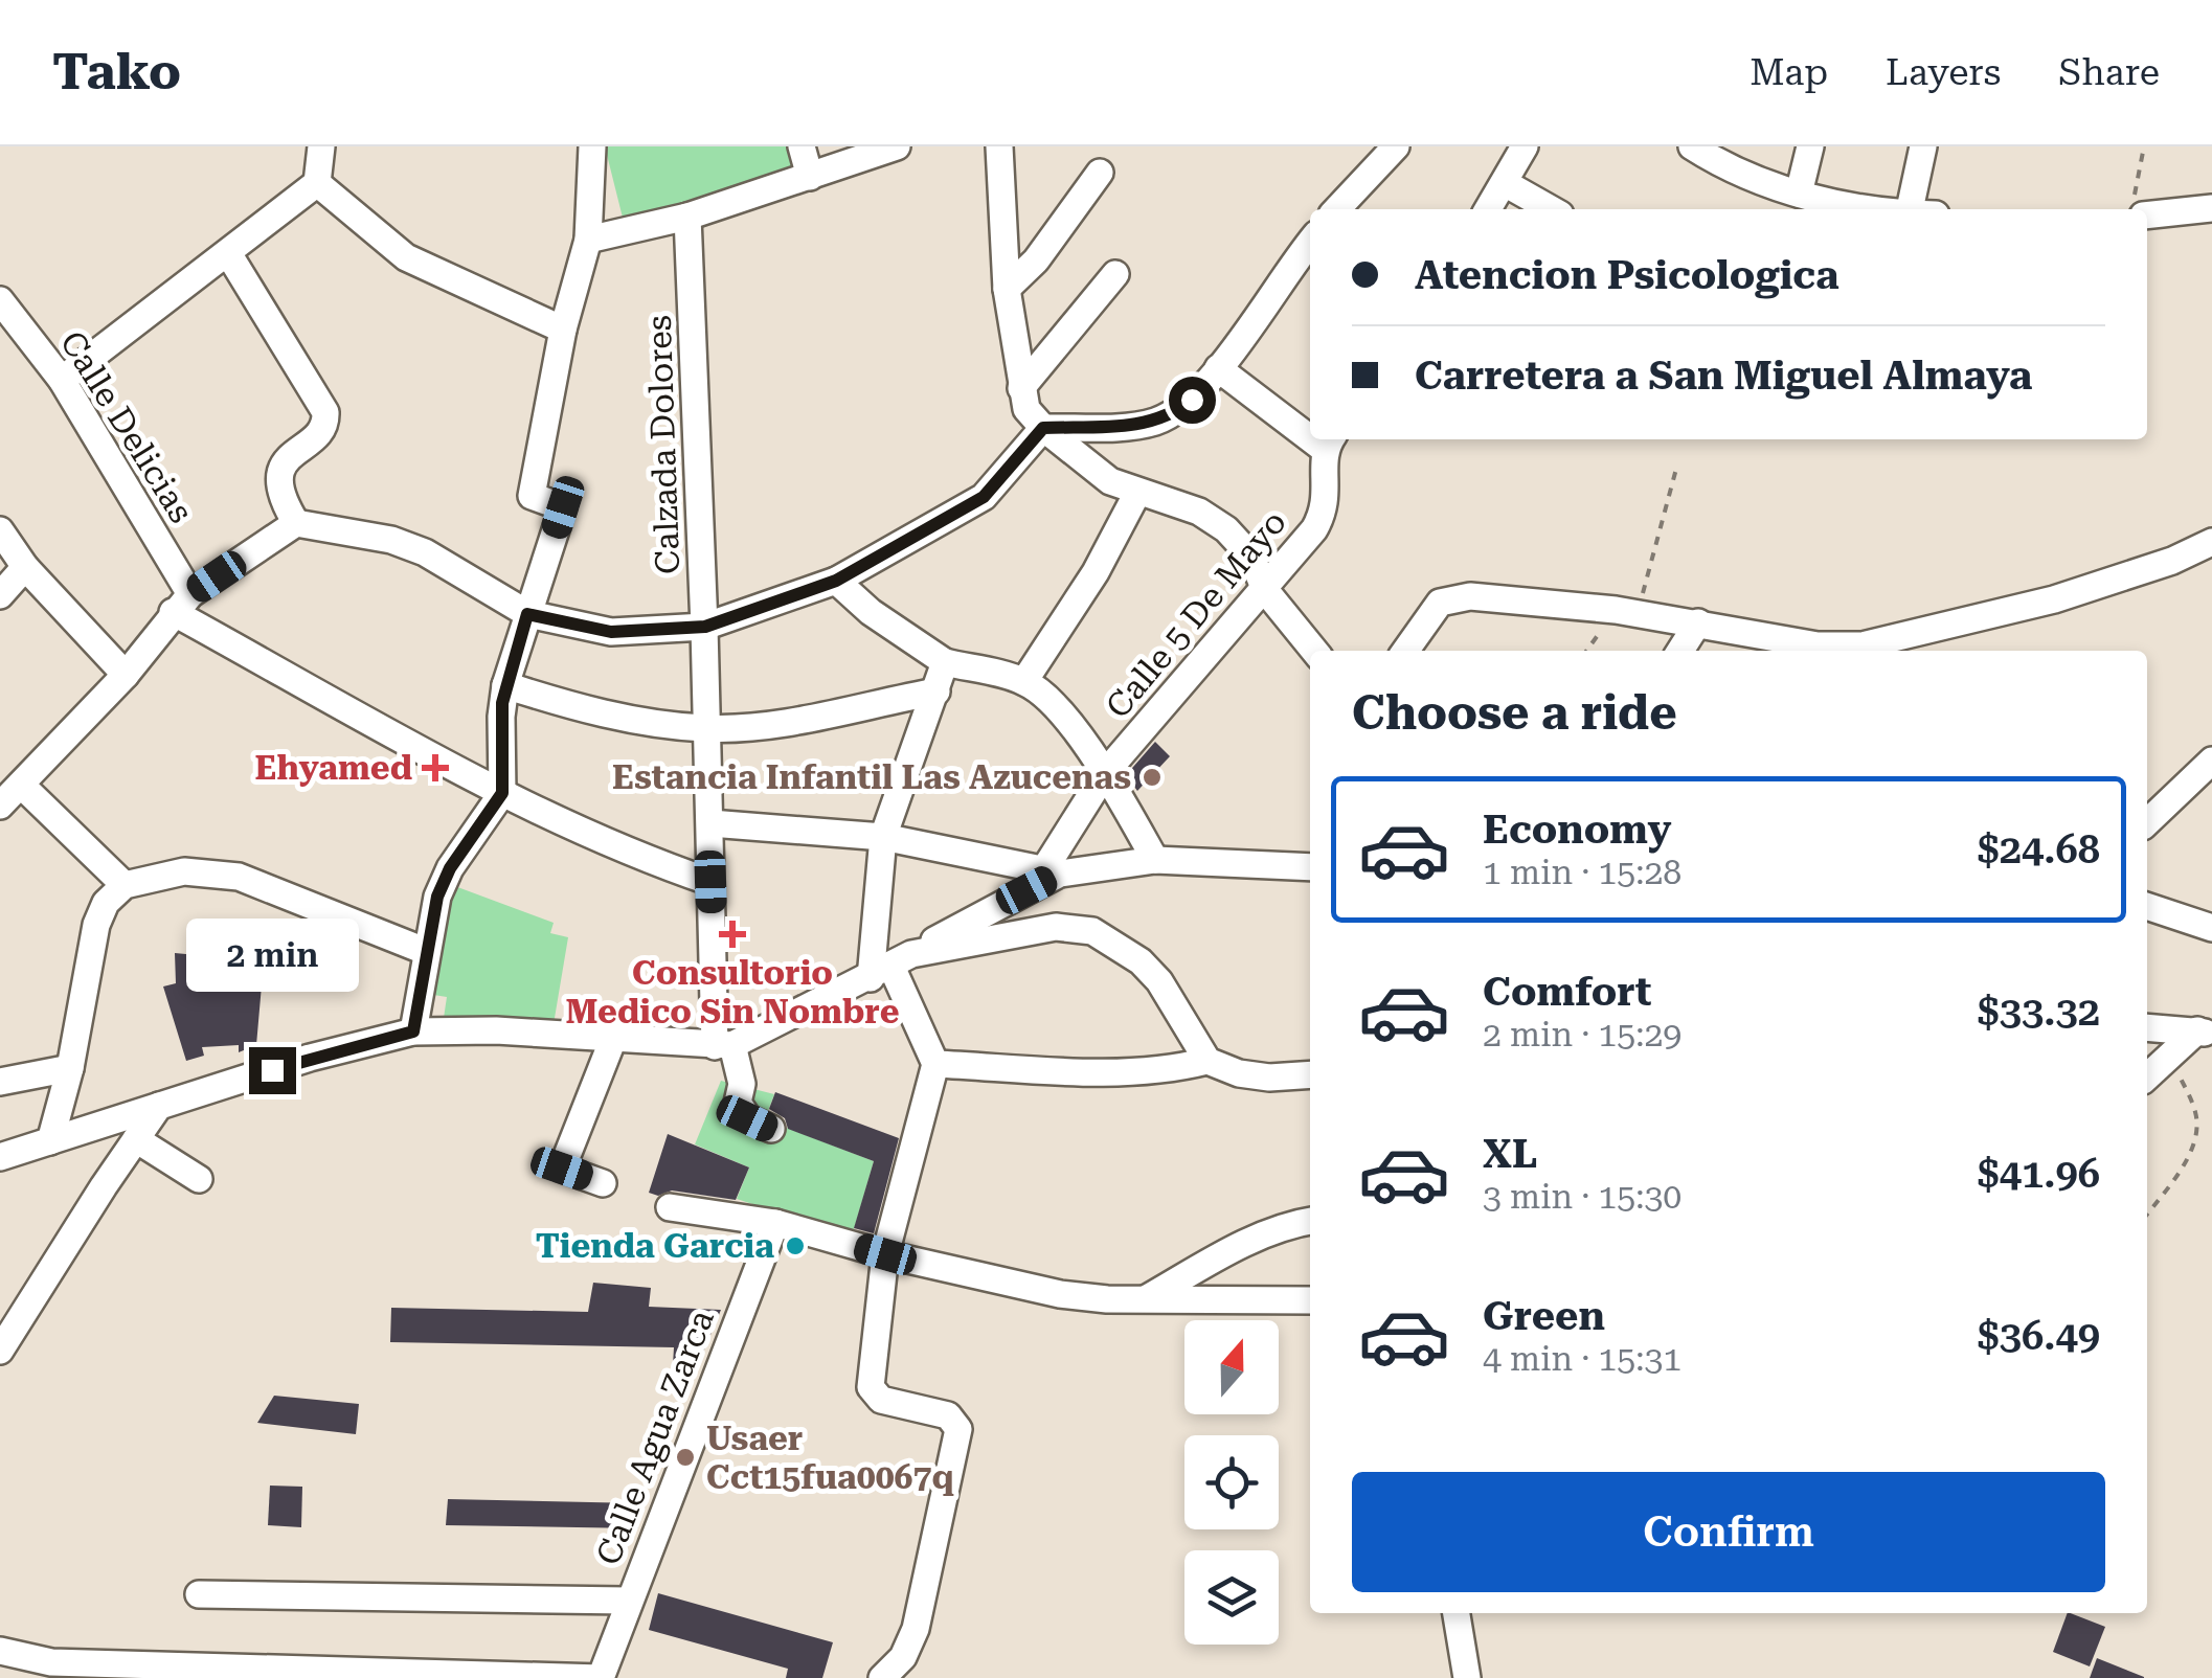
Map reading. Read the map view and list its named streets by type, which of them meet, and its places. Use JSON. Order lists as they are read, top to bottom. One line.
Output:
{"streets":{"street":["Calle Delicias","Calzada Dolores","Calle 5 De Mayo","Calle Agua Zarca"]},"places":{"health":["Ehyamed","Consultorio Medico Sin Nombre"],"other":["Estancia Infantil Las Azucenas","Tienda Garcia","Usaer Cct15fua0067q"]},"north":"top","page":{"header":"Tako","nav":["Map","Layers","Share"],"banner":["Atencion Psicologica","Carretera a San Miguel Almaya"],"heading":"Choose a ride","list":[{"name":"Economy","note":"1 min · 15:28","value":"$24.68"},{"name":"Comfort","note":"2 min · 15:29","value":"$33.32"},{"name":"XL","note":"3 min · 15:30","value":"$41.96"},{"name":"Green","note":"4 min · 15:31","value":"$36.49"}],"bubble":"2 min","buttons":"Confirm"}}
